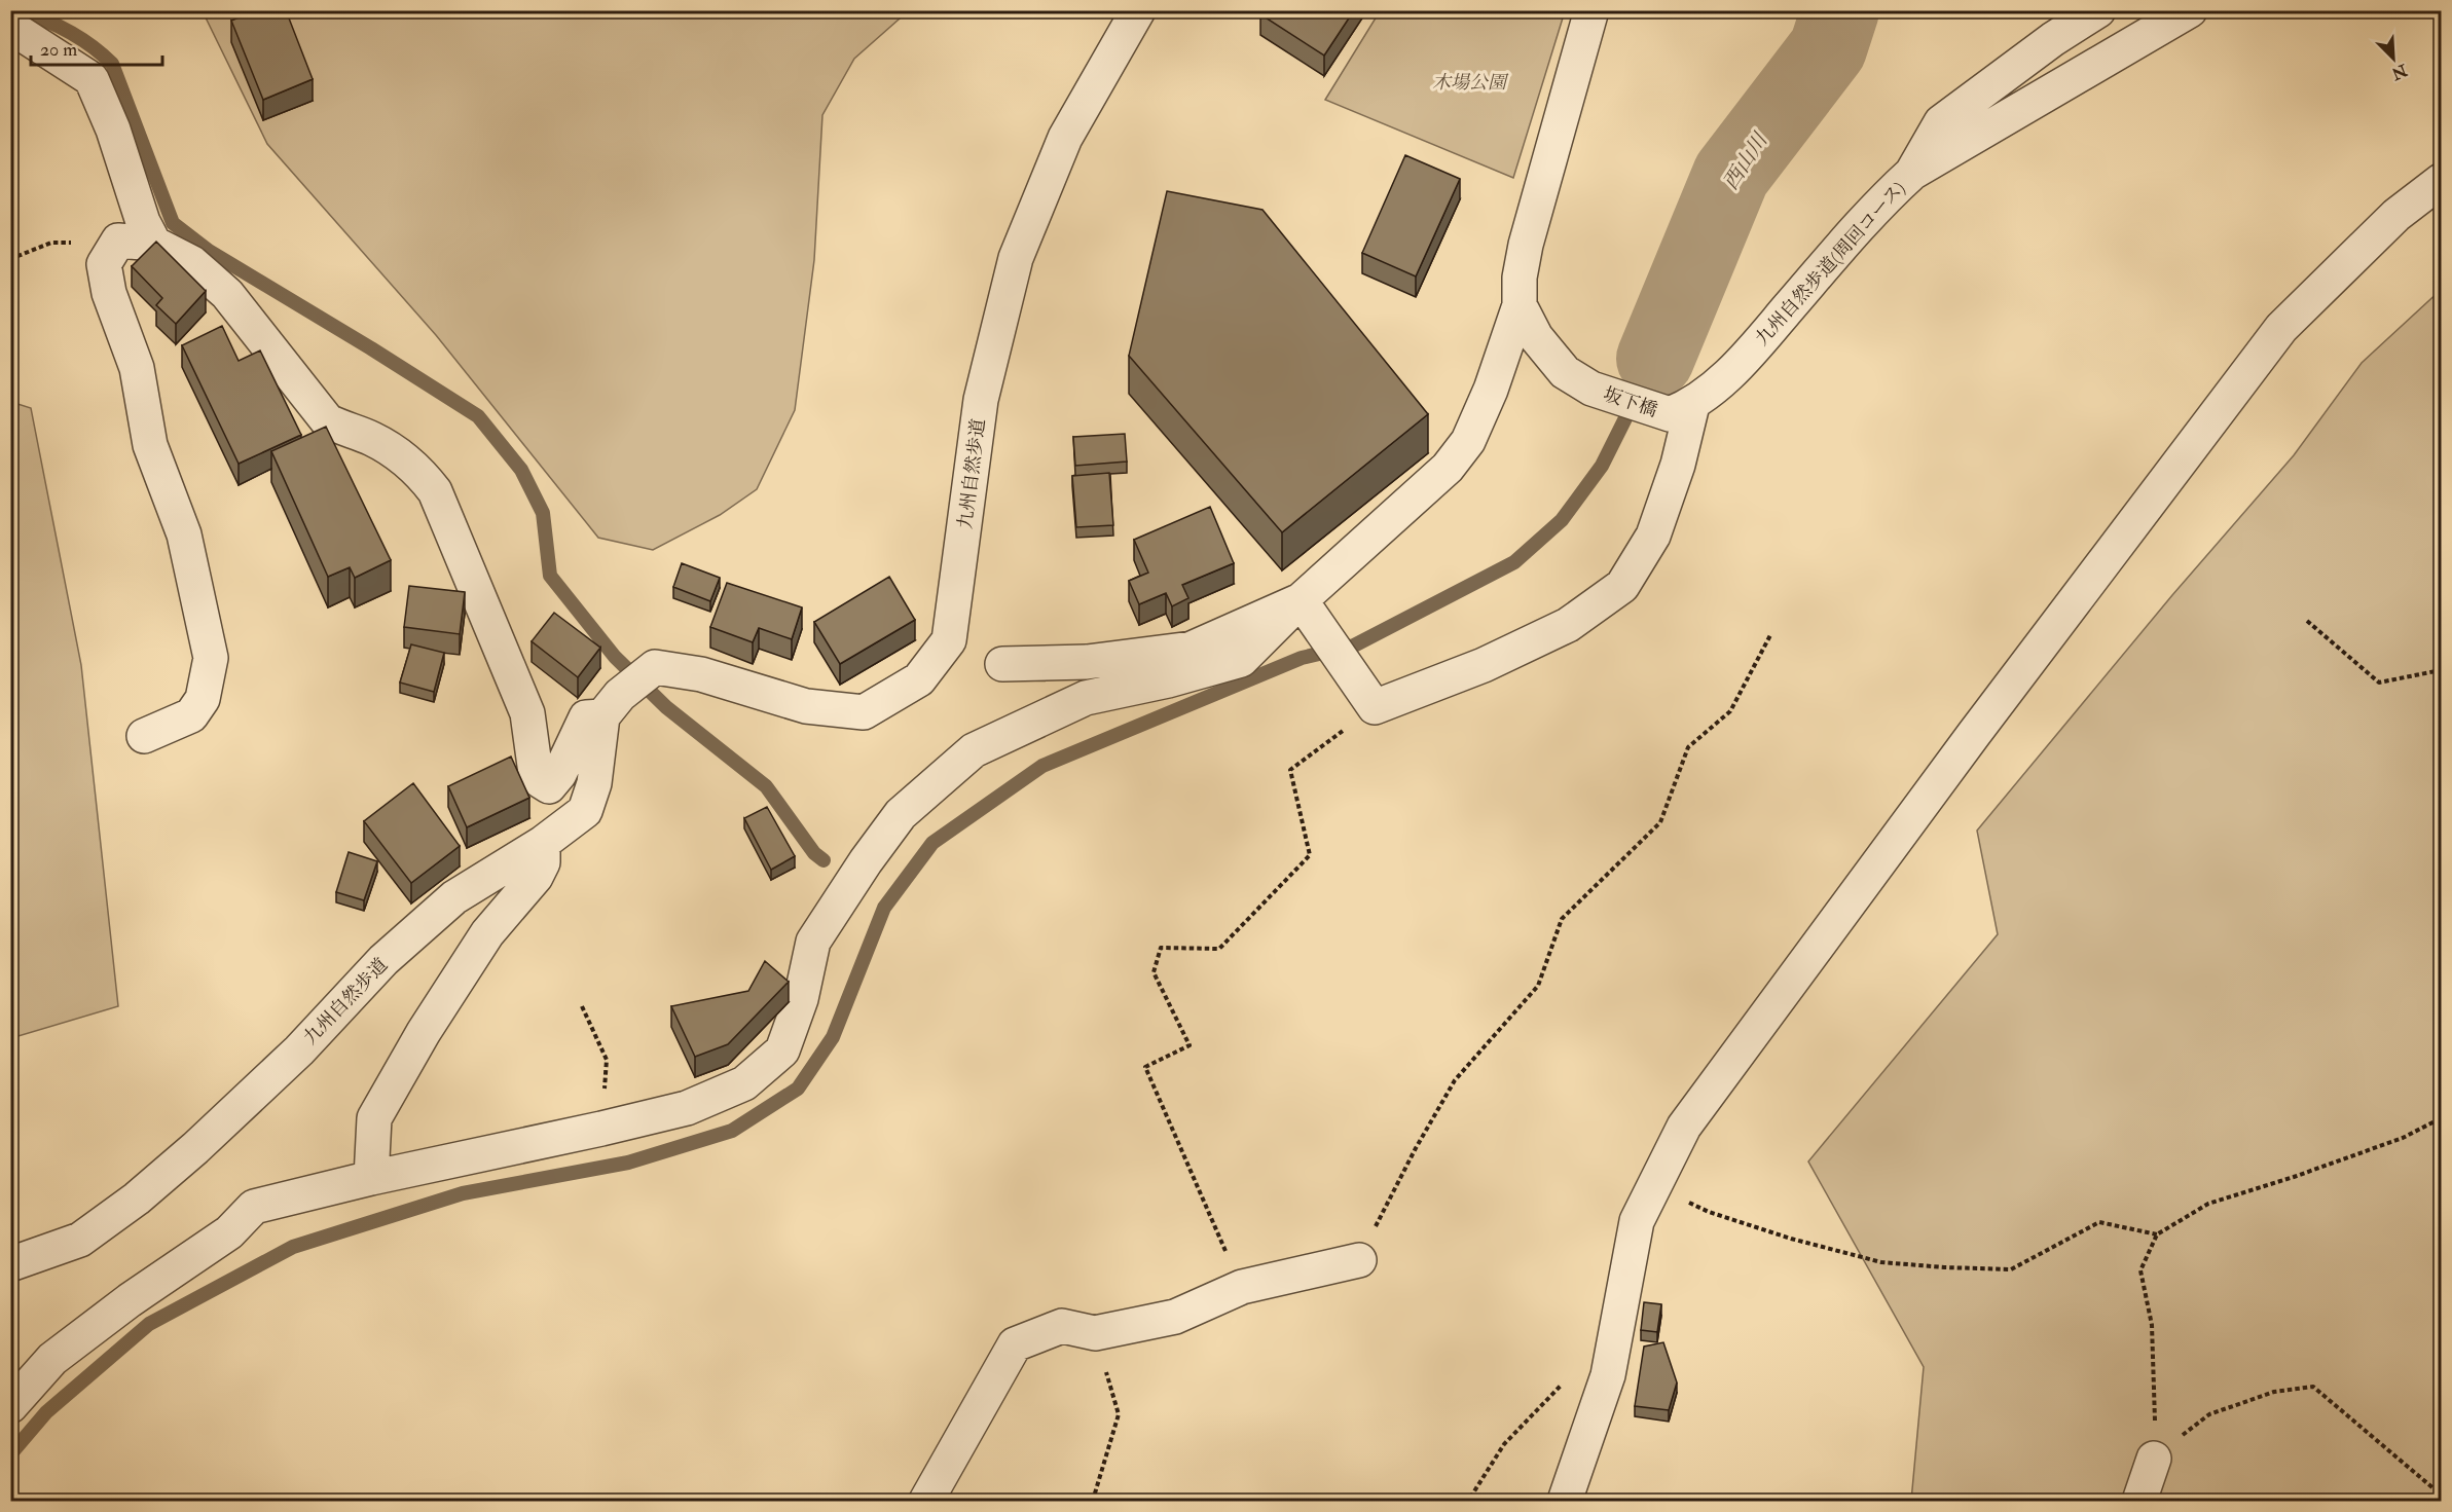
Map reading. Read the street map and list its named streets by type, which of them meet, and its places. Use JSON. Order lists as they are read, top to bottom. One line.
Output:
{"streets":{"street":["九州自然歩道(周回コース)","坂下橋","九州自然歩道"]},"crossings":[["九州自然歩道(周回コース)","坂下橋"]],"water":["西山川"],"parks":["木場公園"],"scale_bar":"20 m","north":"bottom right"}
